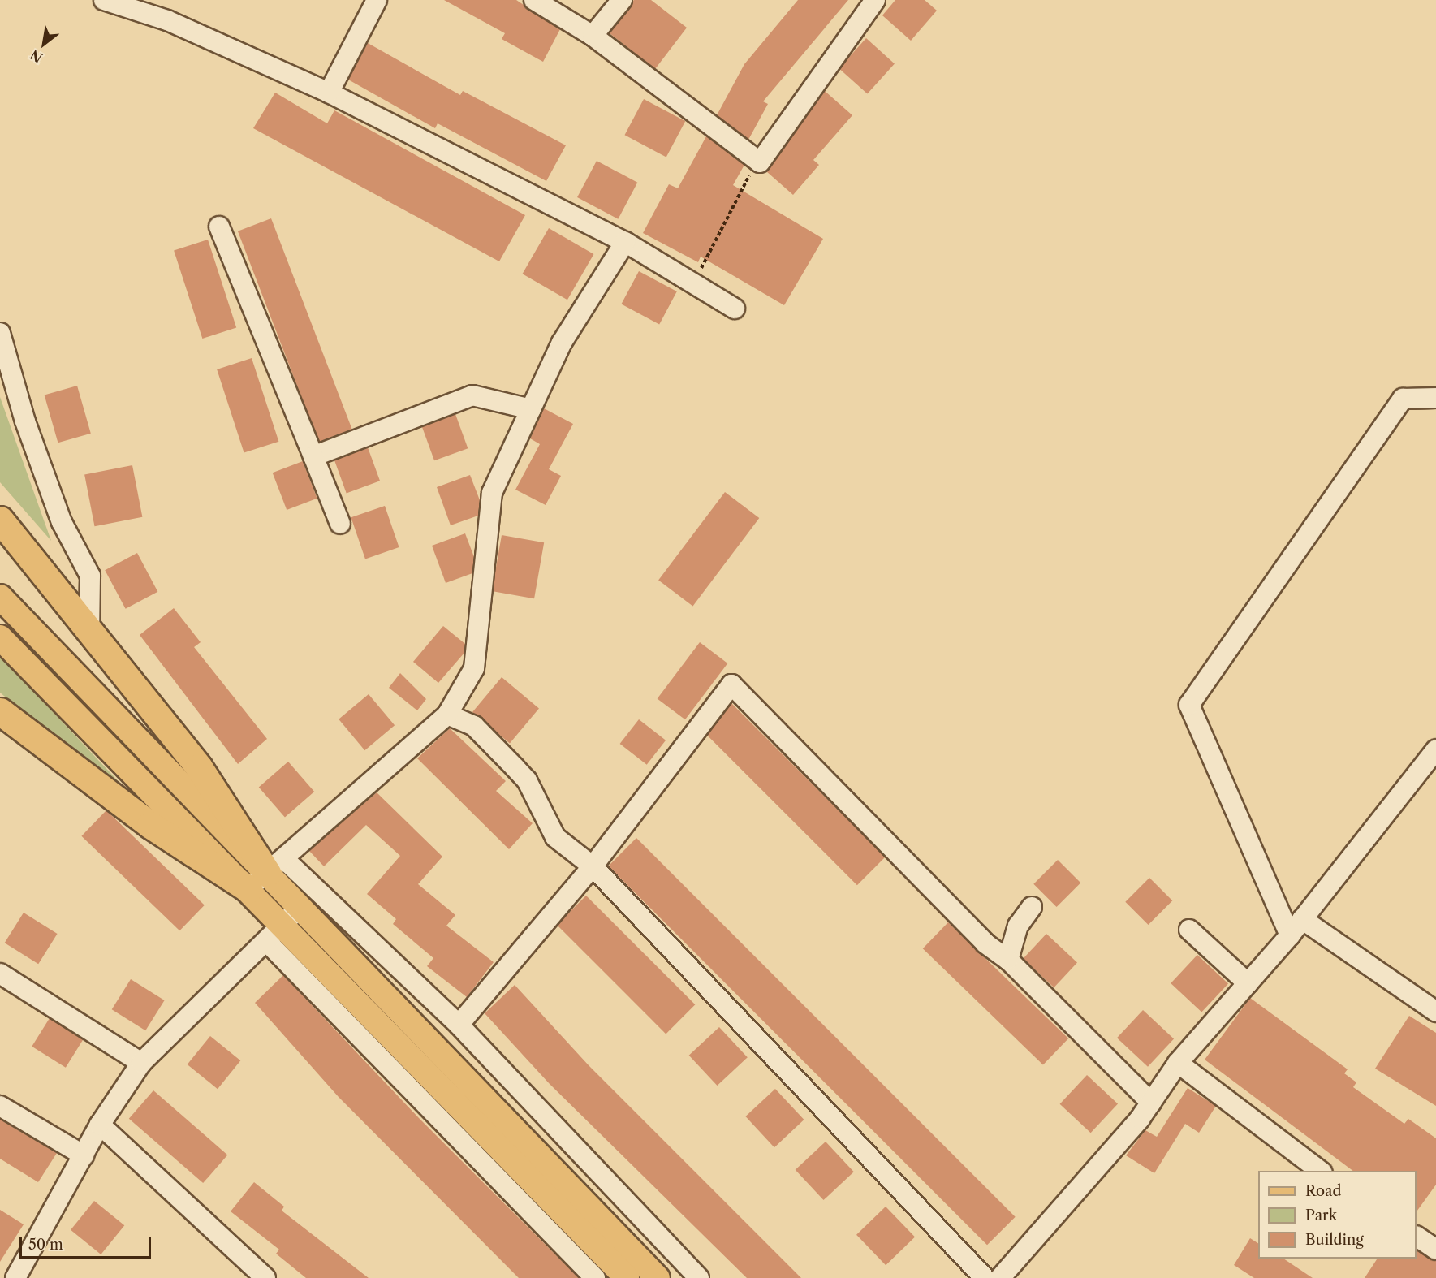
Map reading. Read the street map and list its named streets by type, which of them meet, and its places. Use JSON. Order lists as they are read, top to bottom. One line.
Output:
{"legend":["Road","Park","Building"],"scale_bar":"50 m","north":"bottom left"}
